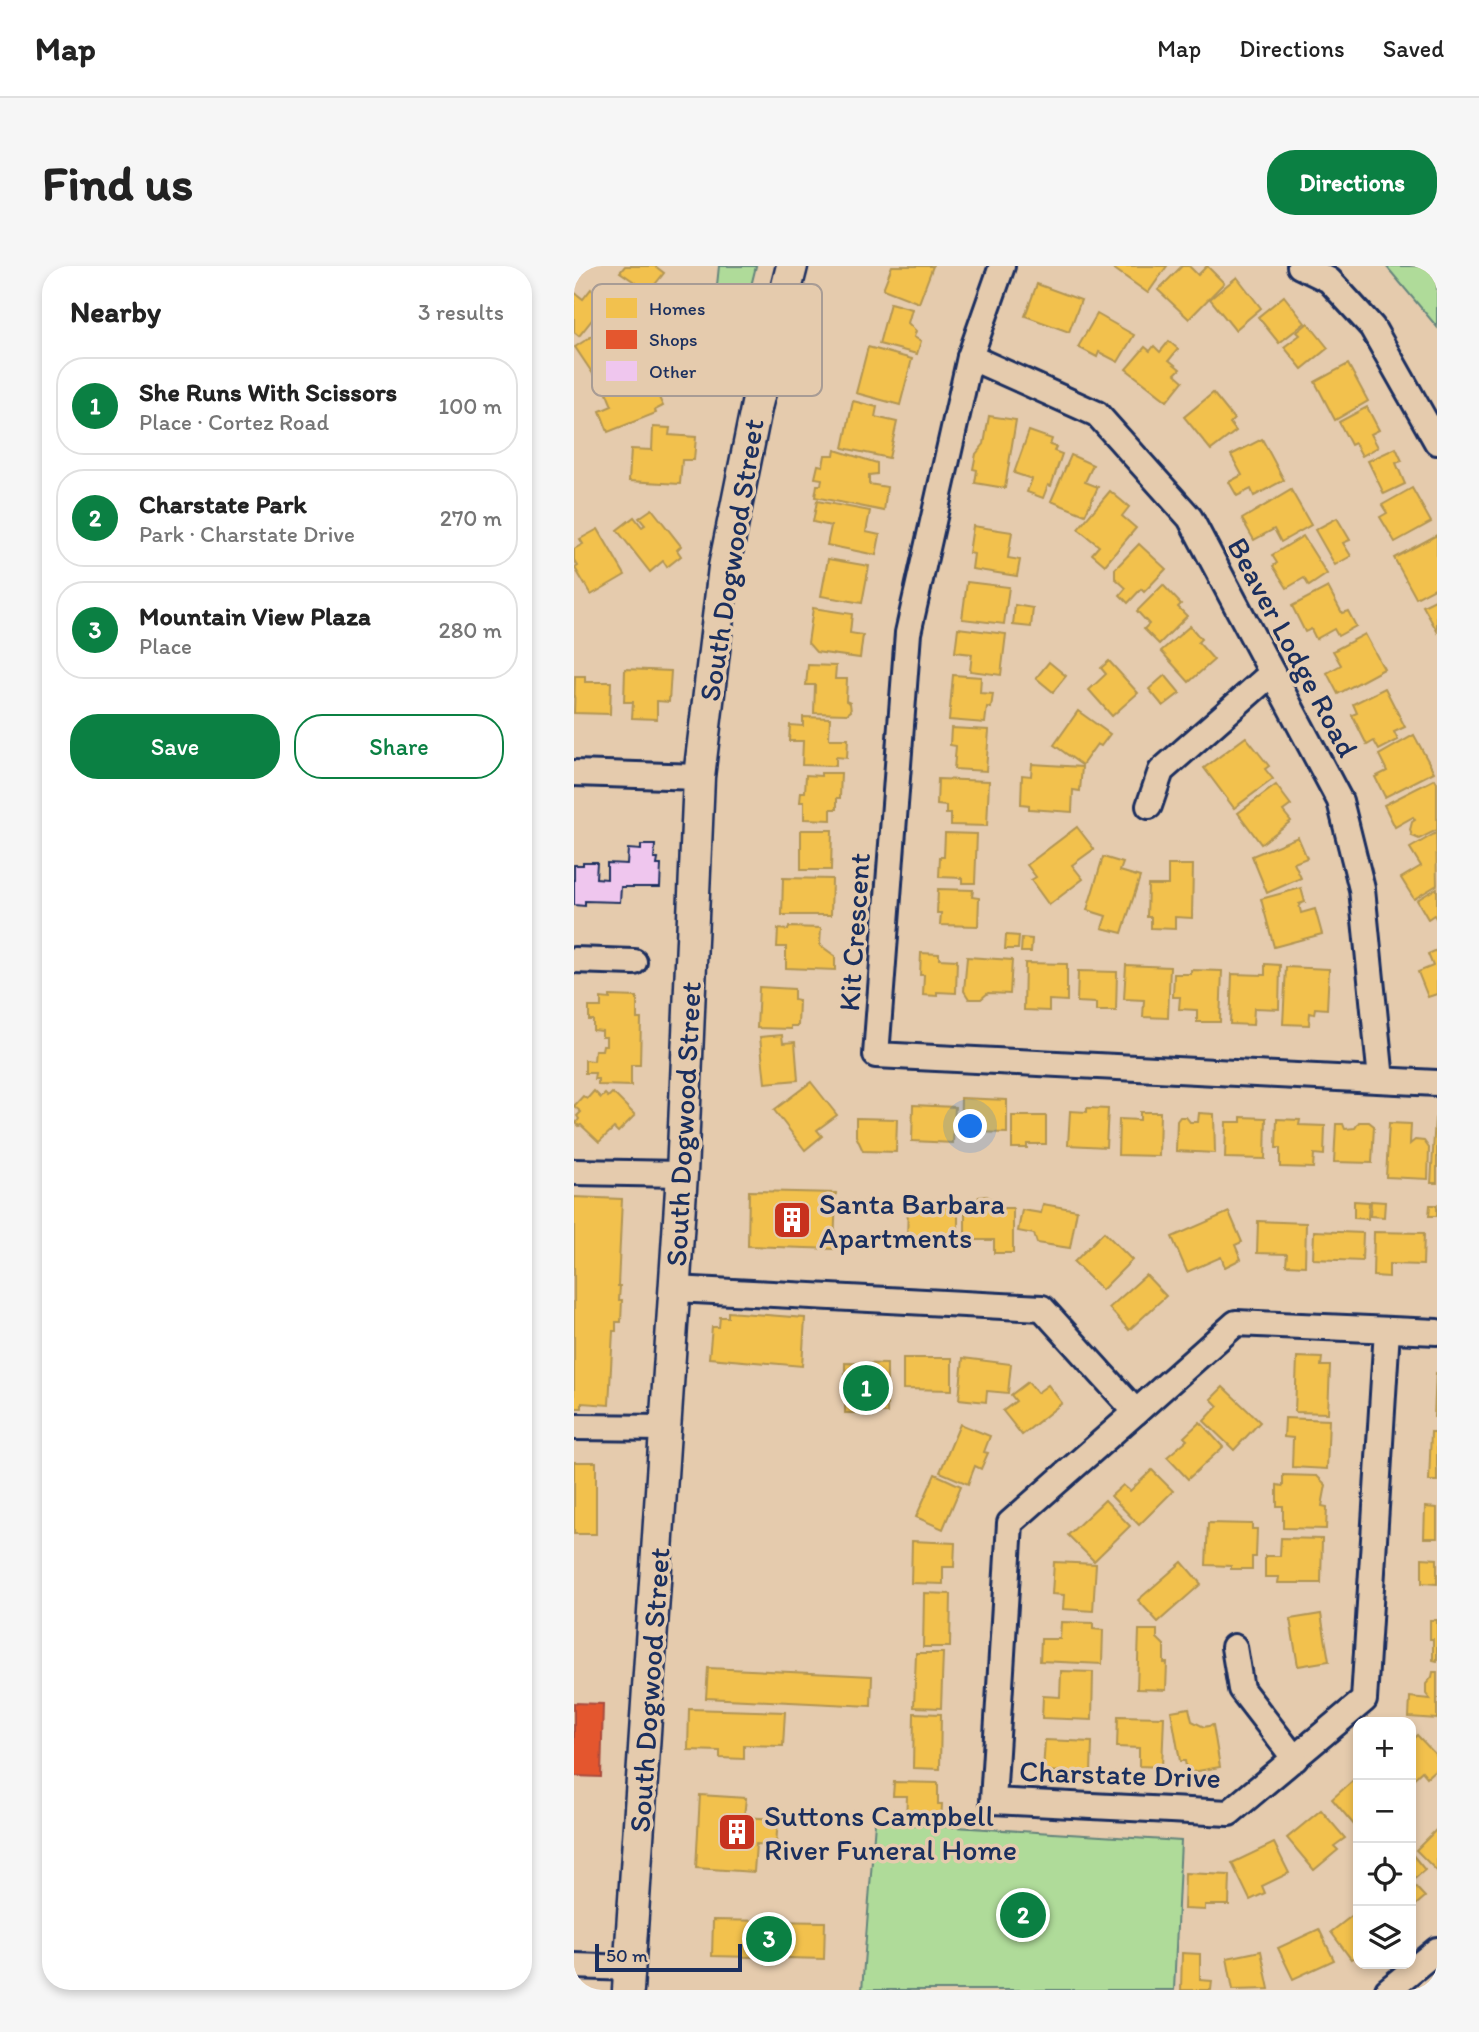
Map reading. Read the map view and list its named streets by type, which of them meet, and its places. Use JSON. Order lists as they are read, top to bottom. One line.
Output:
{"streets":{"main road":["South Dogwood Street"],"street":["Beaver Lodge Road","Kit Crescent","Charstate Drive"]},"crossings":[["Beaver Lodge Road","Kit Crescent"]],"places":{"building":["Santa Barbara Apartments","Suttons Campbell River Funeral Home"]},"legend":["Homes","Shops","Other"],"scale_bar":"50 m","page":{"header":"Map","nav":["Map","Directions","Saved"],"buttons":["Directions",["Save","Share"]],"title":"Find us","heading":["Nearby","3 results"],"list":[{"mark":"1","name":"She Runs With Scissors","note":"Place · Cortez Road","value":"100 m"},{"mark":"2","name":"Charstate Park","note":"Park · Charstate Drive","value":"270 m"},{"mark":"3","name":"Mountain View Plaza","note":"Place","value":"280 m"}],"pins":["1","2","3"],"map_buttons":["+","−"],"scale":"50 m"}}
